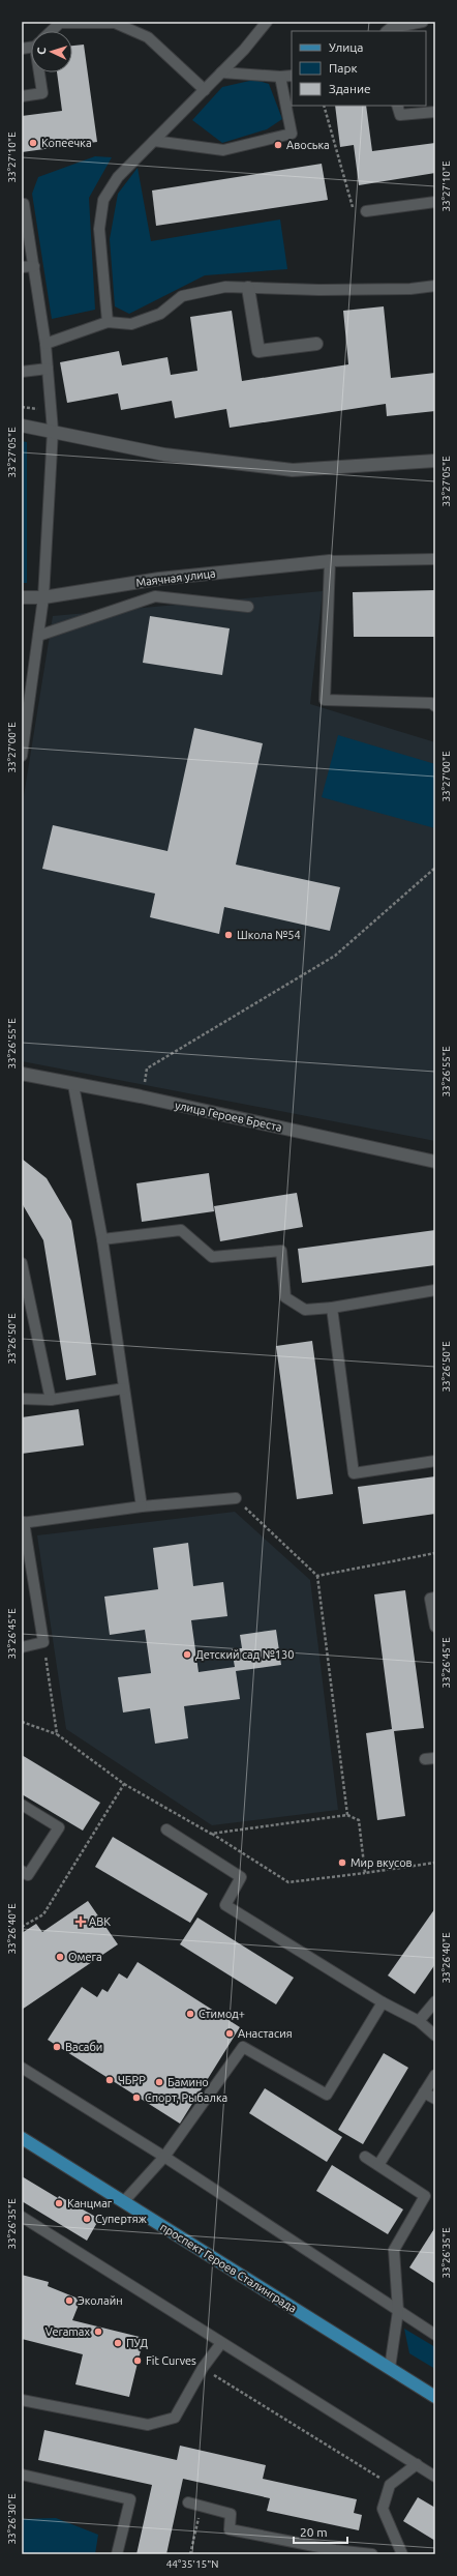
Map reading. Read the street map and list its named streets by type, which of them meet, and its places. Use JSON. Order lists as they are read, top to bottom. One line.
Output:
{"streets":{"main road":["проспект Героев Сталинграда"],"street":["Маячная улица","улица Героев Бреста"]},"places":{"other":["Копеечка","Авоська","Школа №54","Детский сад №130","Мир вкусов","Омега","Стимод+","Анастасия","Васаби","ЧБРР","Бамино","Спорт, Рыбалка","Канцмаг","Супертяж","Эколайн","Veramax","ПУД","Fit Curves"],"health":["АВК"]},"legend":["Улица","Парк","Здание"],"scale_bar":"20 m","north":"left","coordinates":["33°27'10\"E","33°27'05\"E","33°27'00\"E","33°26'55\"E","33°26'50\"E","33°26'45\"E","33°26'40\"E","33°26'35\"E","33°26'30\"E","44°35'15\"N"]}
